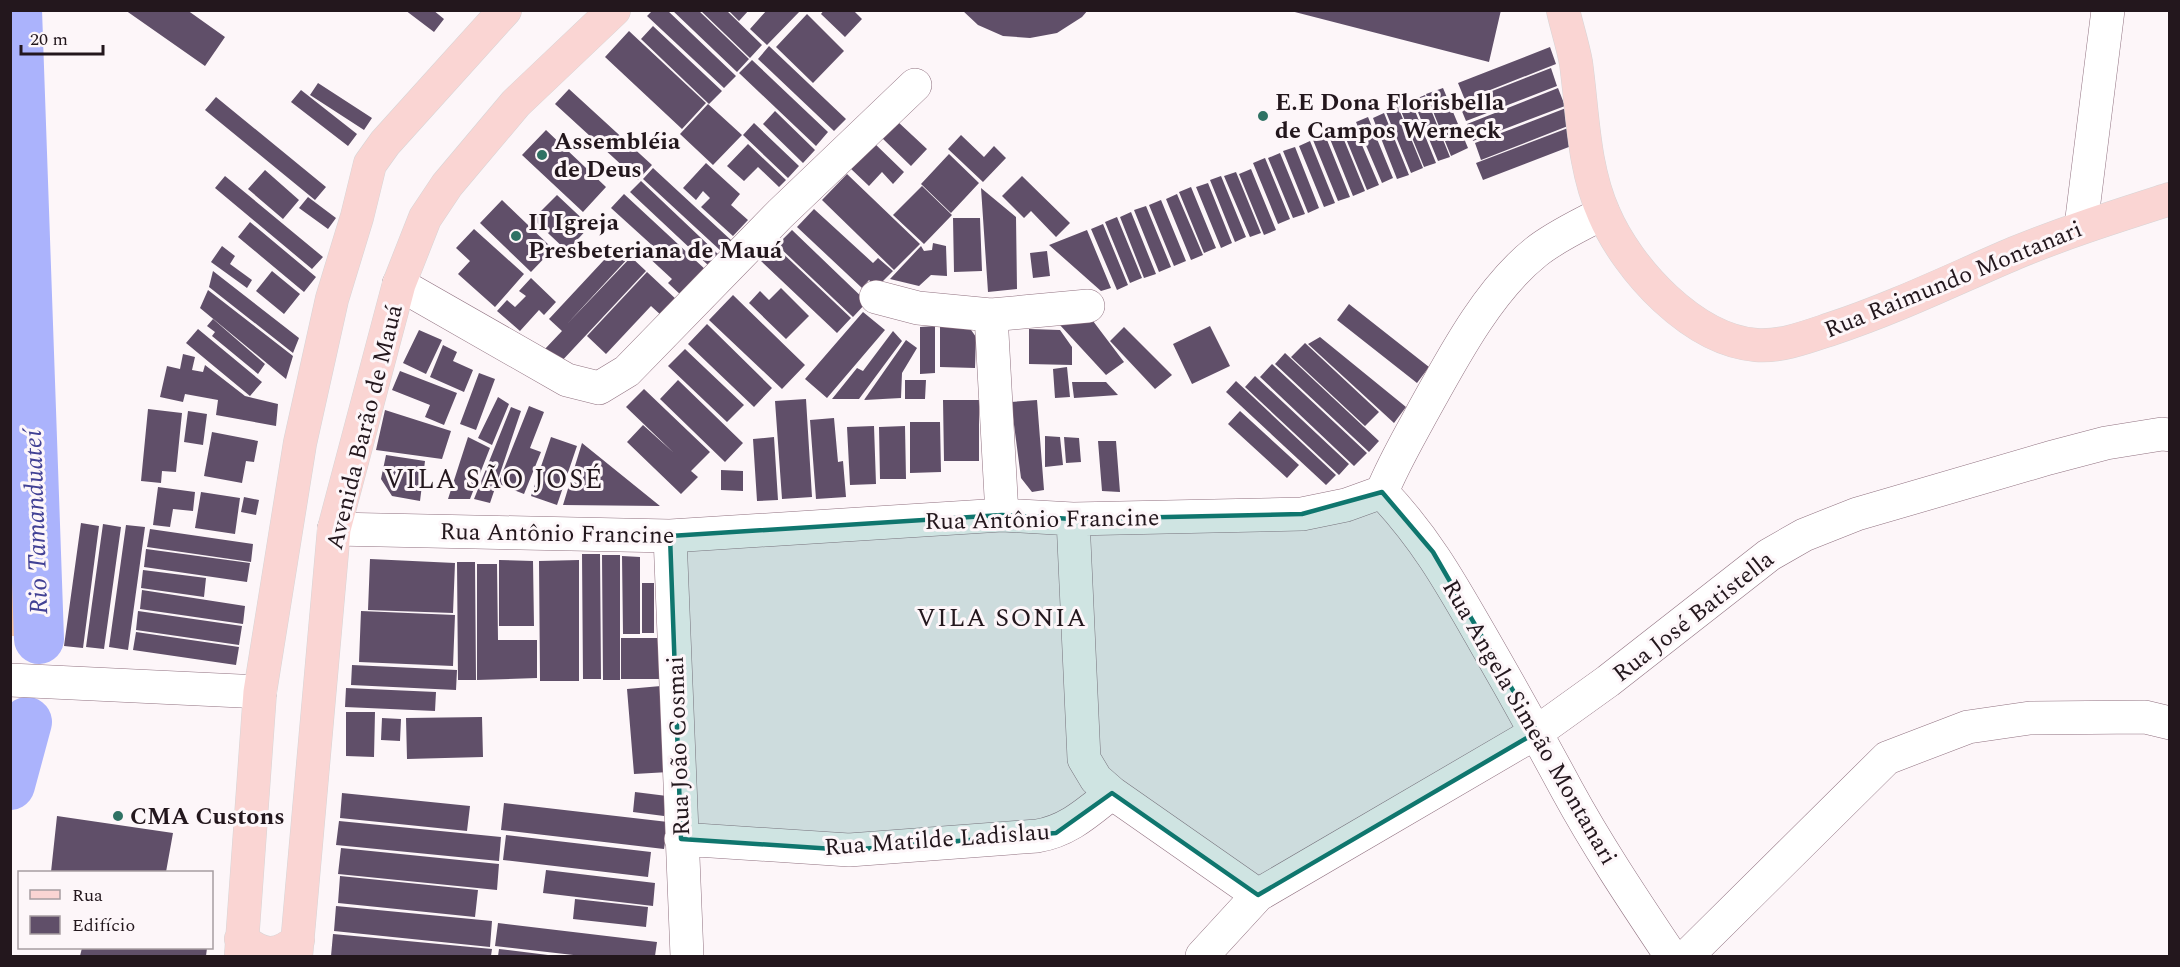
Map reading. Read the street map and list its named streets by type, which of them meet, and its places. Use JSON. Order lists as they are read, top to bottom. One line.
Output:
{"streets":{"main road":["Rua Raimundo Montanari","Avenida Barão de Mauá"],"street":["Rua Antônio Francine","Rua José Batistella","Rua Angela Simeão Montanari","Rua João Cosmai","Rua Matilde Ladislau"]},"crossings":[["Avenida Barão de Mauá","Rua Antônio Francine"],["Rua Antônio Francine","Rua Angela Simeão Montanari"],["Rua Antônio Francine","Rua João Cosmai"],["Rua José Batistella","Rua Angela Simeão Montanari"],["Rua João Cosmai","Rua Matilde Ladislau"]],"districts":["VILA SÃO JOSÉ","VILA SONIA"],"water":["Rio Tamanduateí"],"places":["E.E Dona Florisbella de Campos Werneck","Assembléia de Deus","II Igreja Presbeteriana de Mauá","CMA Custons"],"legend":["Rua","Edifício"],"scale_bar":"20 m"}
